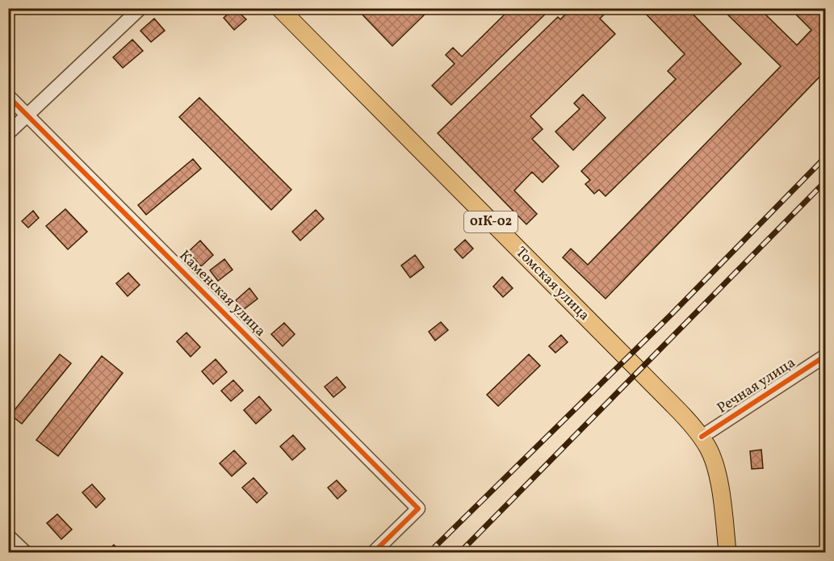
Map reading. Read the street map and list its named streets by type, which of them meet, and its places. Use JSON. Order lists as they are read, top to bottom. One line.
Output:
{"streets":{"main road":["01К-02","Томская улица"],"street":["Каменская улица","Речная улица"]},"crossings":[["01К-02","Томская улица"],["01К-02","Речная улица"],["Томская улица","Речная улица"]]}
